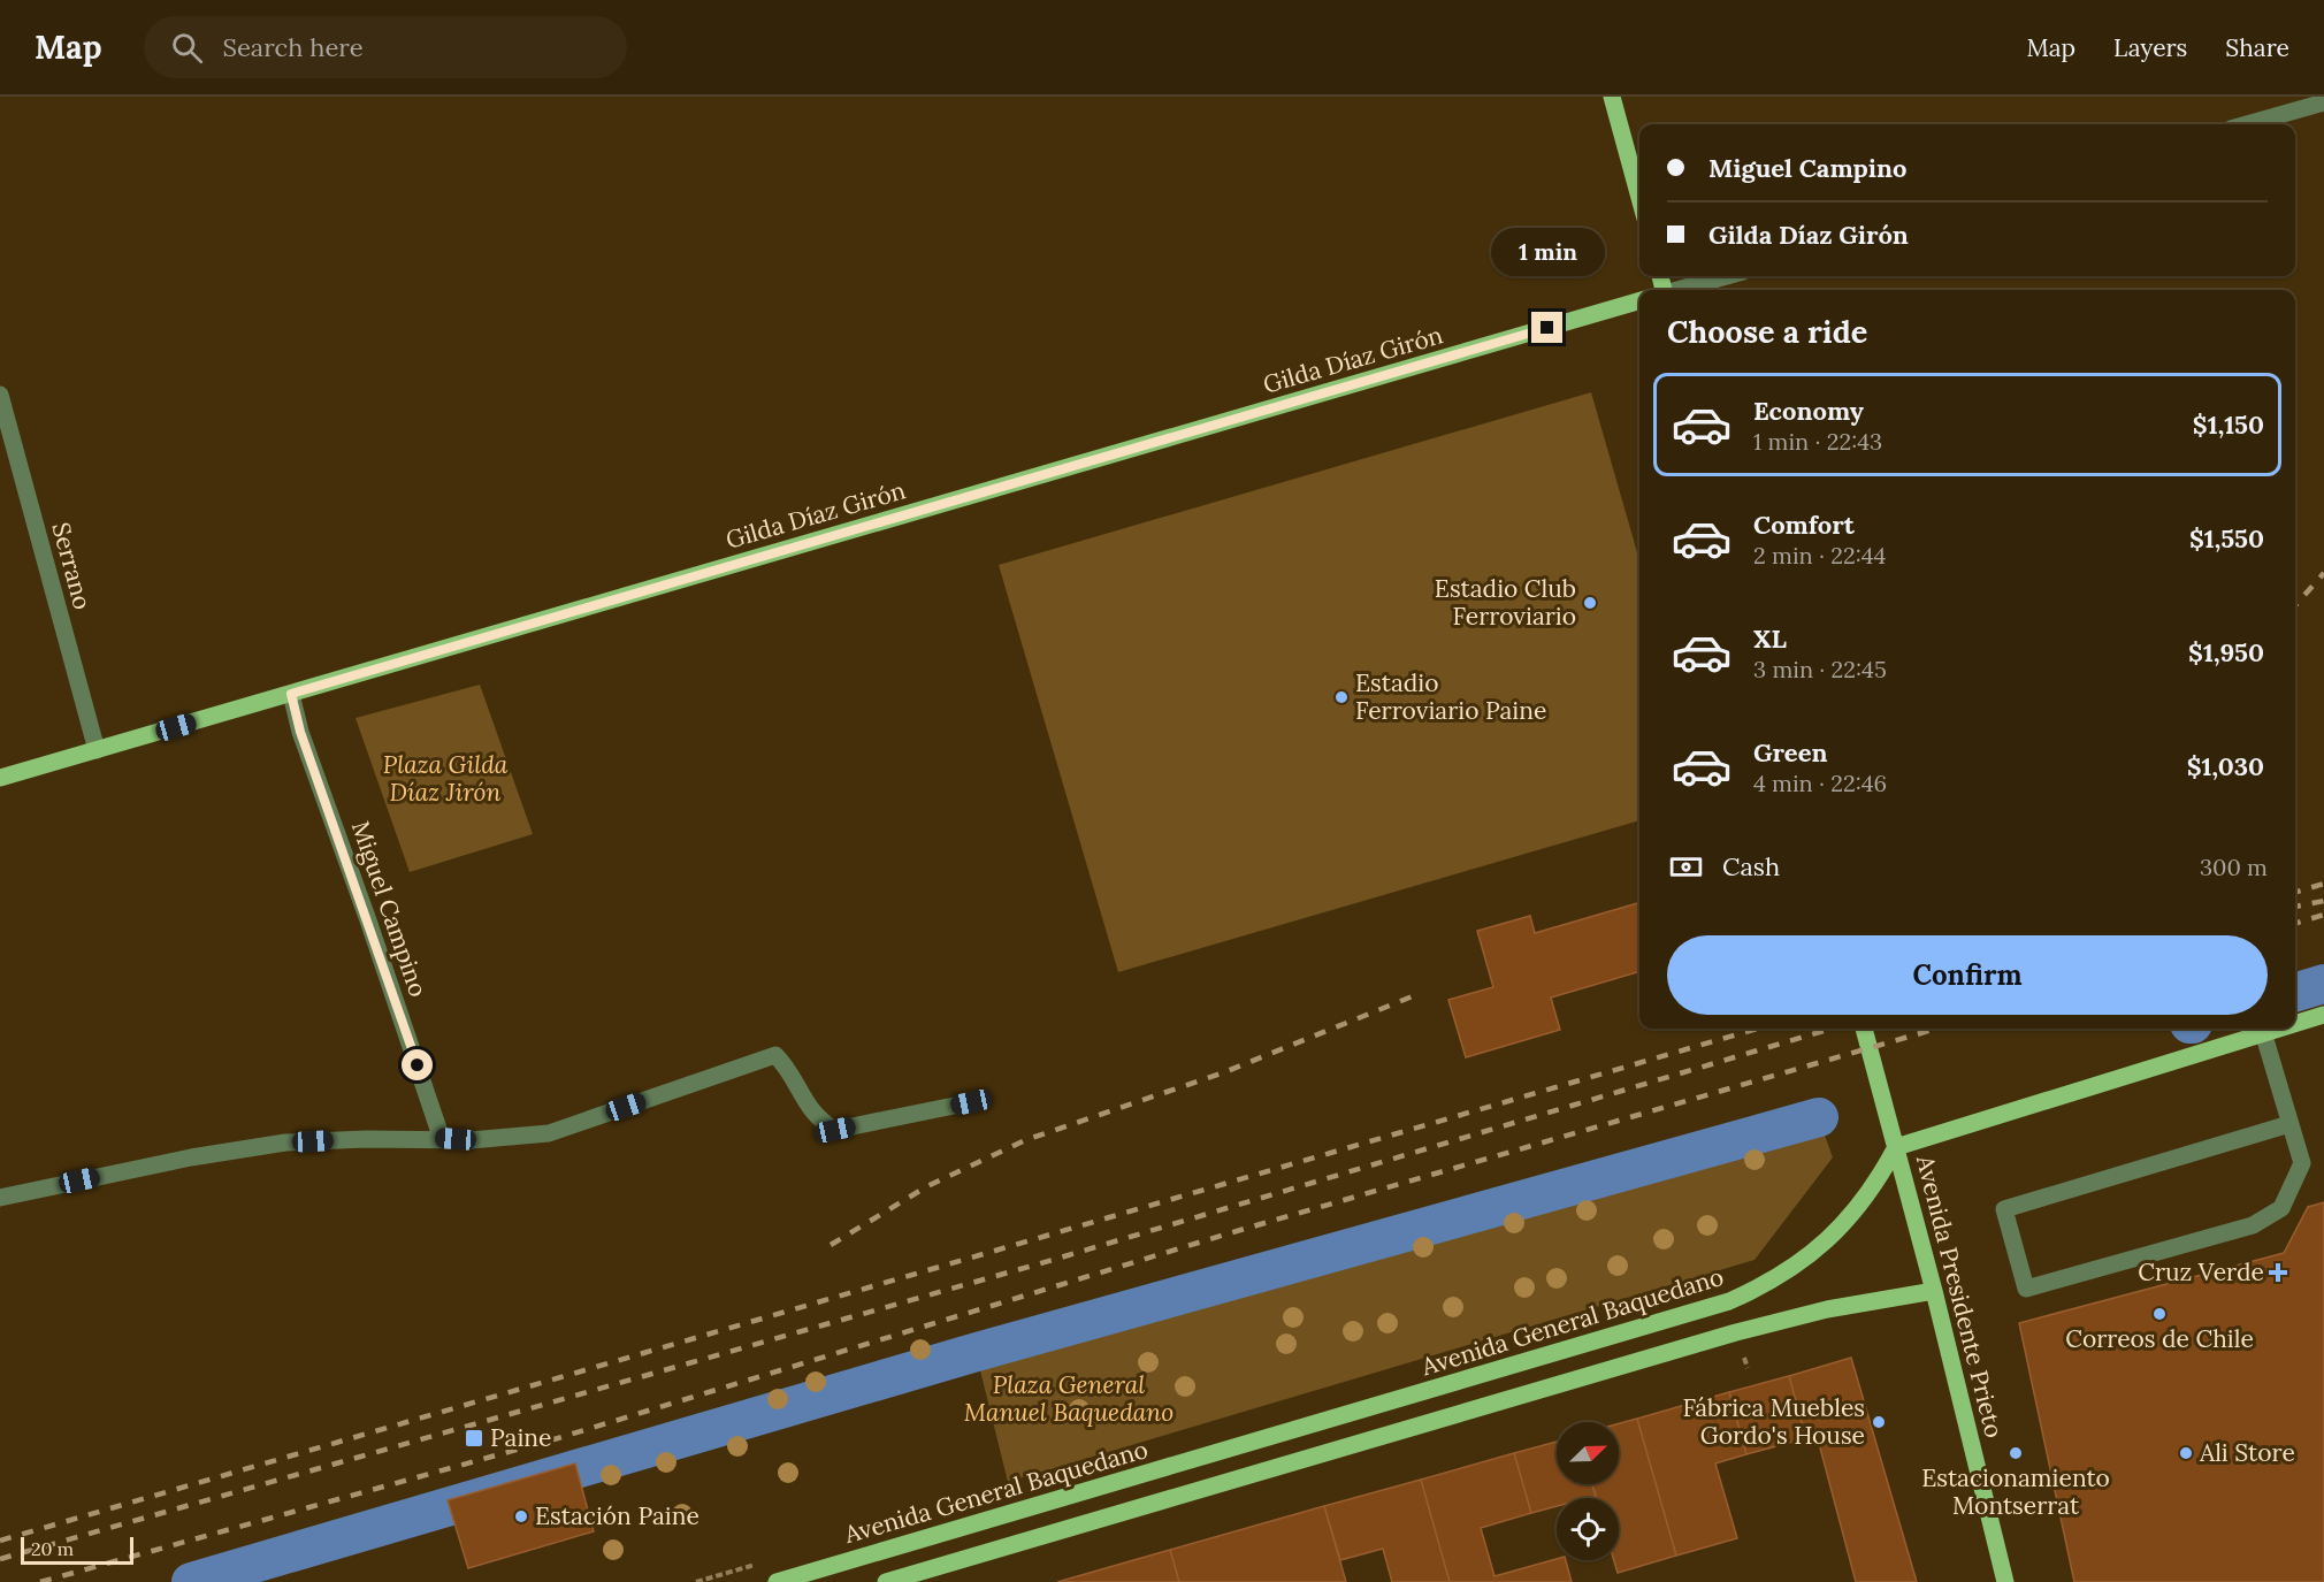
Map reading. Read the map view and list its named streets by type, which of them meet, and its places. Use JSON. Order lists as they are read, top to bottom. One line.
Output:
{"streets":{"main road":["Gilda Díaz Girón","Avenida Presidente Prieto","Avenida General Baquedano"],"street":["Serrano","Miguel Campino"]},"crossings":[["Gilda Díaz Girón","Serrano"],["Gilda Díaz Girón","Miguel Campino"],["Avenida Presidente Prieto","Avenida General Baquedano"]],"parks":["Plaza Gilda Díaz Jirón","Plaza General Manuel Baquedano"],"places":{"other":["Estadio Club Ferroviario","Estadio Ferroviario Paine","Correos de Chile","Fábrica Muebles Gordo's House","Estacionamiento Montserrat","Ali Store","Estación Paine"],"health":["Cruz Verde"],"transit":["Paine"]},"scale_bar":"20 m","north":"top right","page":{"header":"Map","search":"Search here","nav":["Map","Layers","Share"],"banner":["Miguel Campino","Gilda Díaz Girón"],"bubble":"1 min","heading":"Choose a ride","list":[{"name":"Economy","note":"1 min · 22:43","value":"$1,150"},{"name":"Comfort","note":"2 min · 22:44","value":"$1,550"},{"name":"XL","note":"3 min · 22:45","value":"$1,950"},{"name":"Green","note":"4 min · 22:46","value":"$1,030"}],"pay":["Cash","300 m"],"buttons":"Confirm","scale":"20 m"}}
